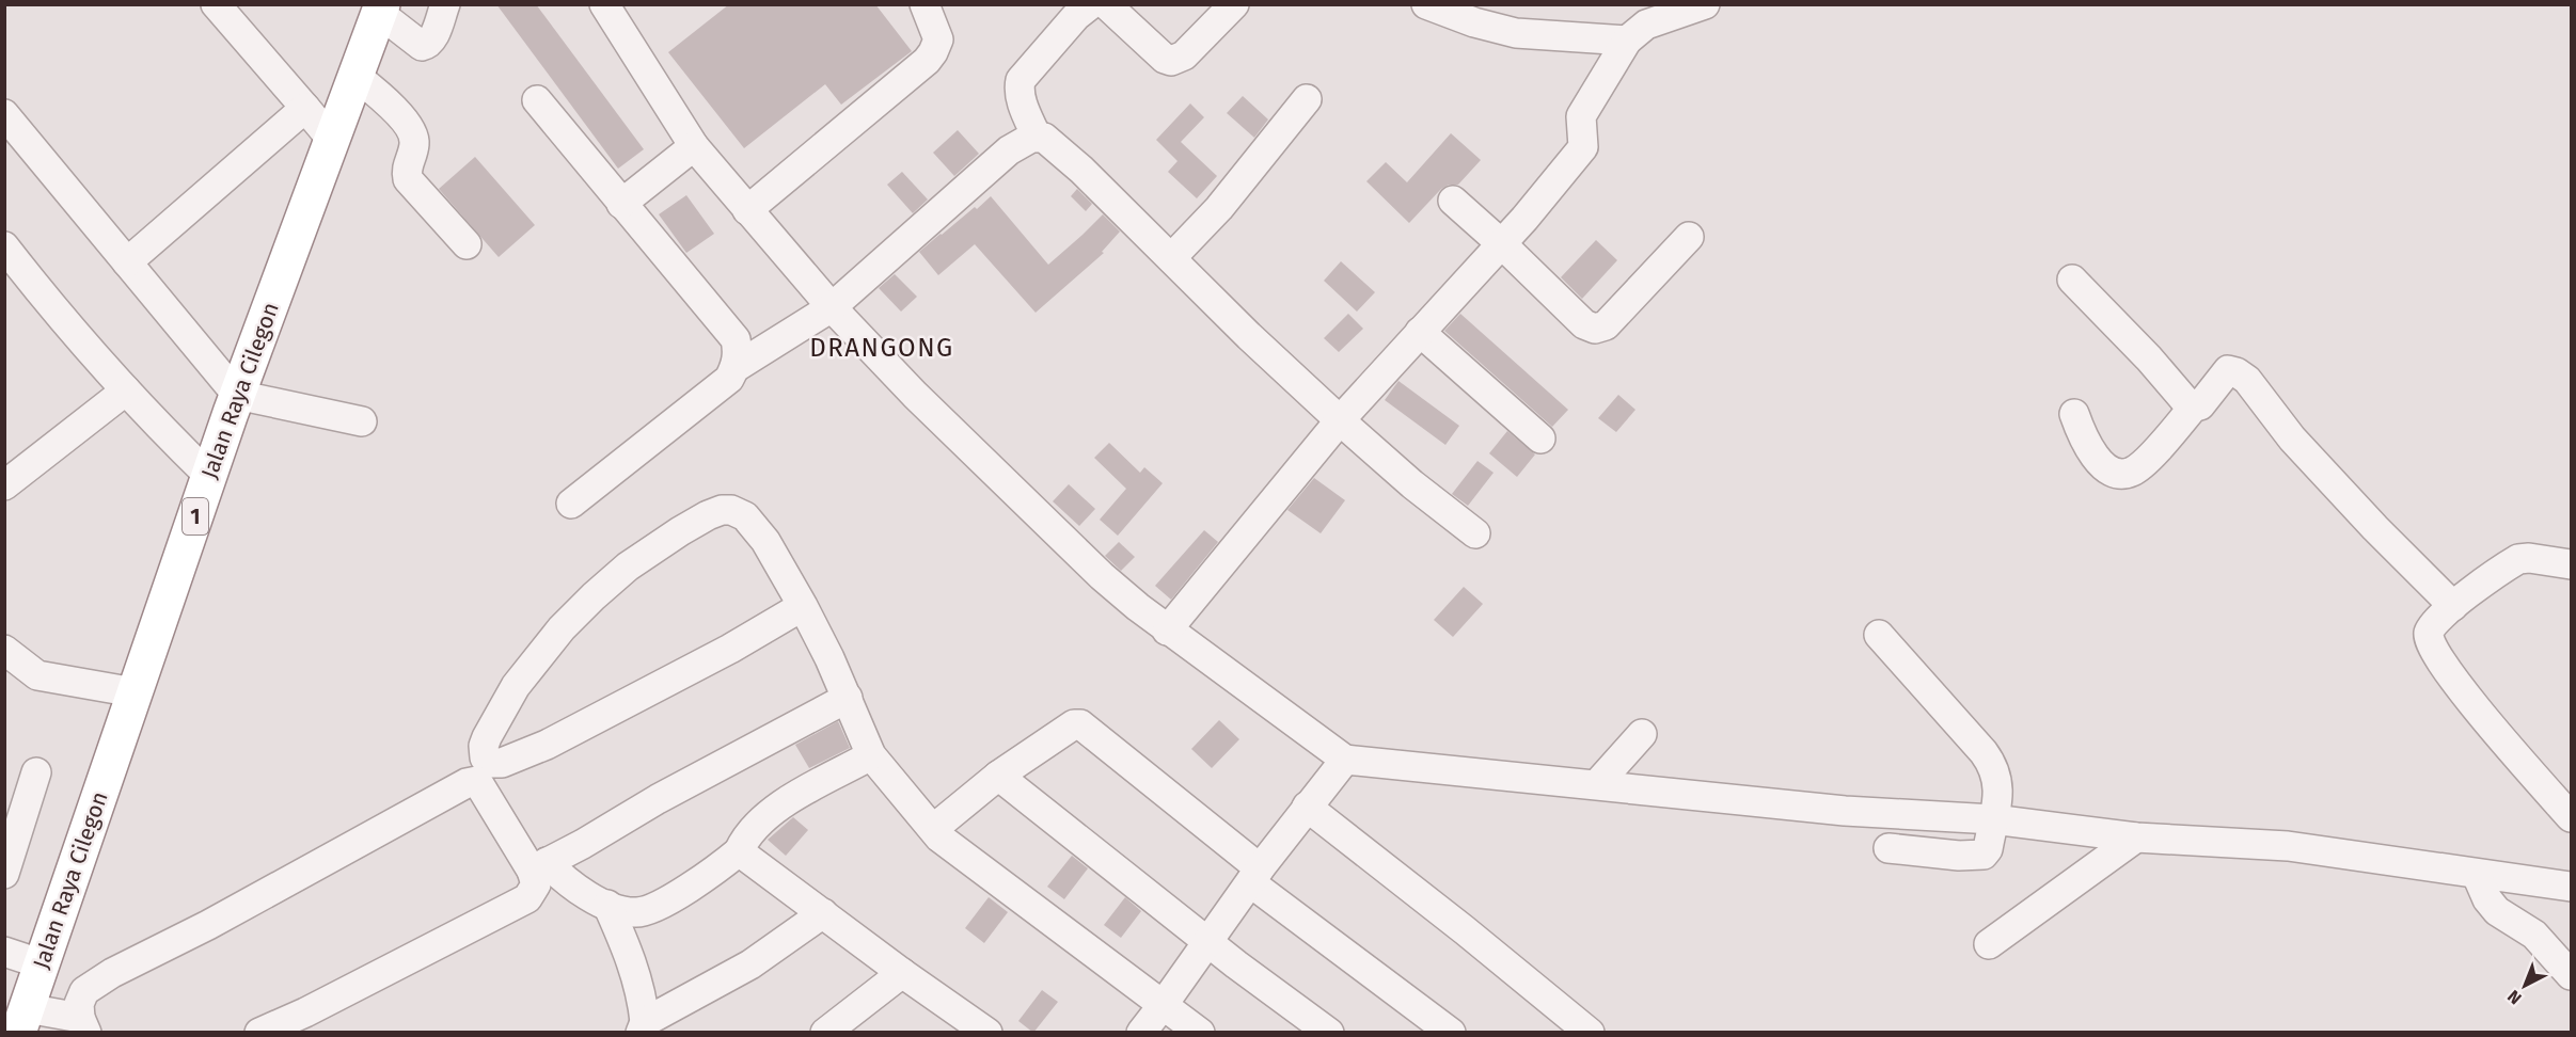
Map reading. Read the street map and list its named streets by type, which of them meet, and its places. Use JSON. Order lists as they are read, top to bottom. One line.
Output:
{"streets":{"highway":["Jalan Raya Cilegon","1"]},"districts":["DRANGONG"],"north":"bottom left"}
